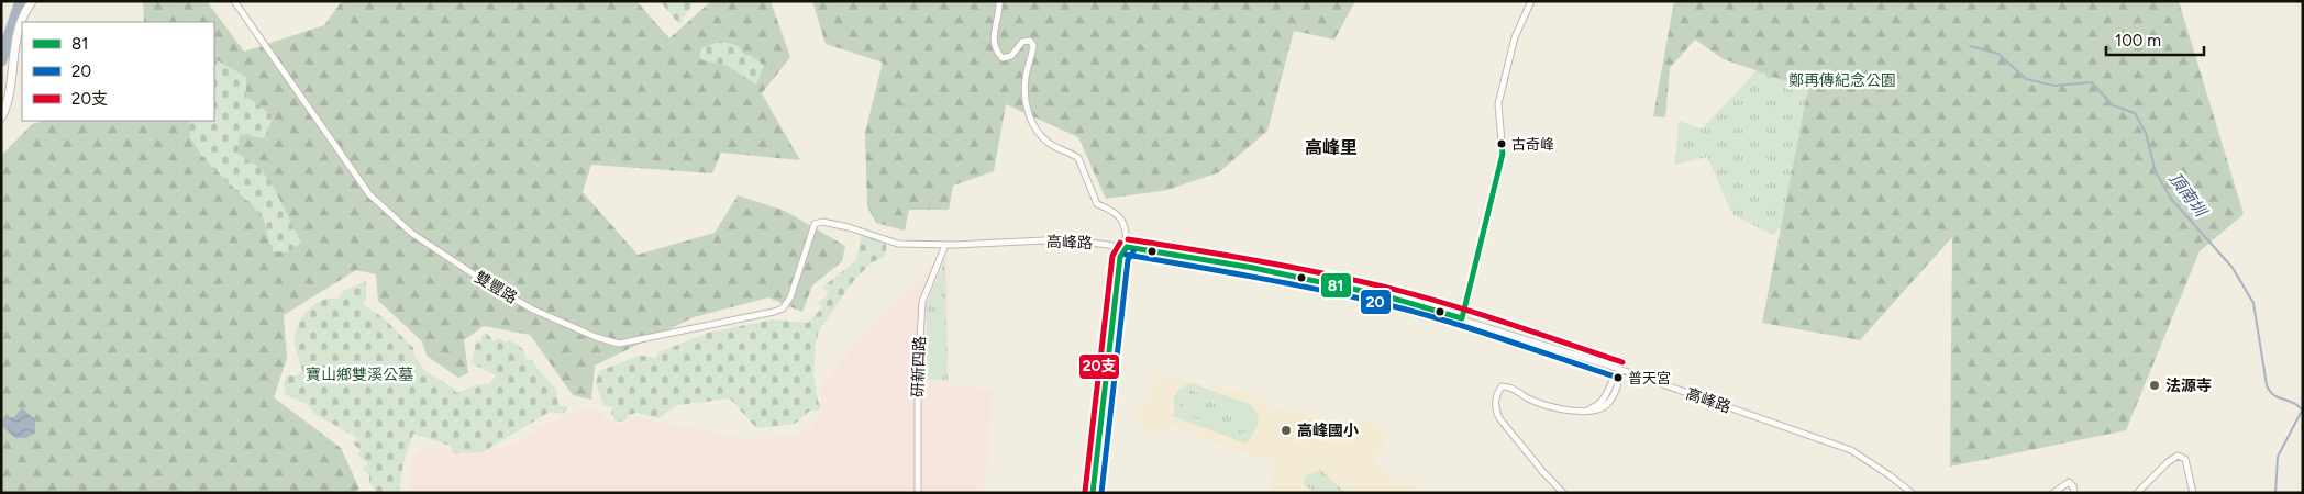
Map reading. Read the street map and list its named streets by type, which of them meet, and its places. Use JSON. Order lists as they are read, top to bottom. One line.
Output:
{"streets":{"street":["高峰路","雙豐路","研新四路"]},"crossings":[["高峰路","雙豐路"],["高峰路","研新四路"]],"districts":["高峰里"],"water":["頂南圳"],"parks":["鄭再傳紀念公園","寶山鄉雙溪公墓"],"places":["古奇峰","普天宮","法源寺","高峰國小"],"lines":["transit line 81","transit line 20支","transit line 20"],"legend":["81","20","20支"],"scale_bar":"100 m"}
